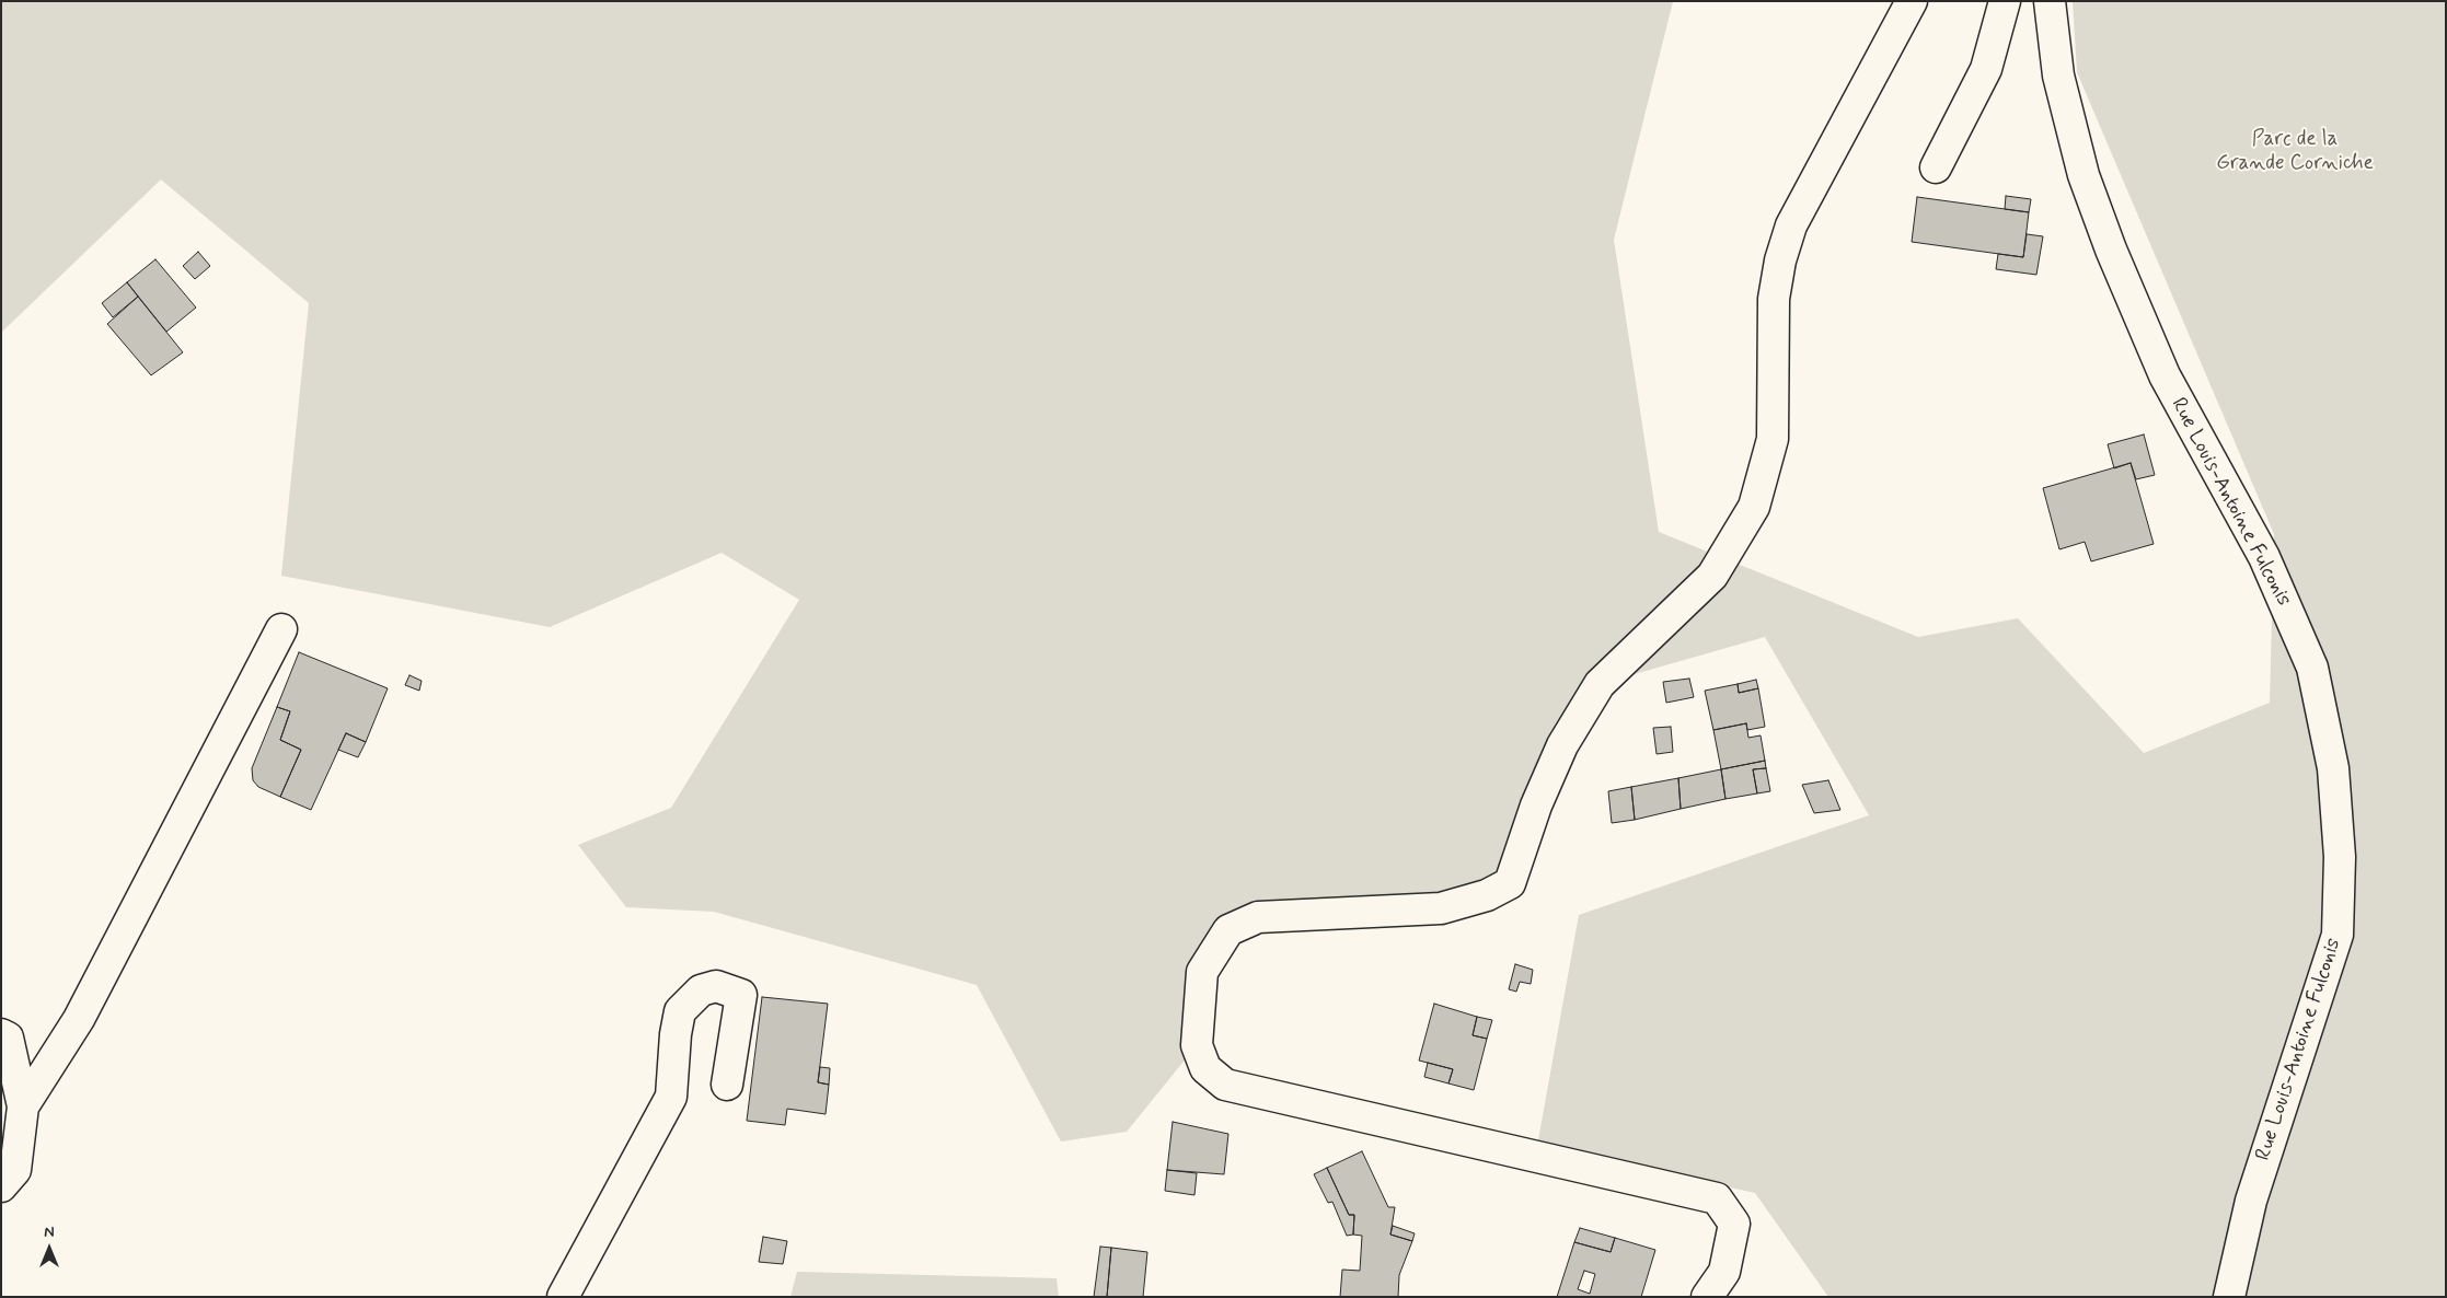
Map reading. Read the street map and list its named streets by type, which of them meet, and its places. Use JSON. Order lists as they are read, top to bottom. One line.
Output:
{"streets":{"street":["Rue Louis-Antoine Fulconis"]},"parks":["Parc de la Grande Corniche"],"north":"top"}
